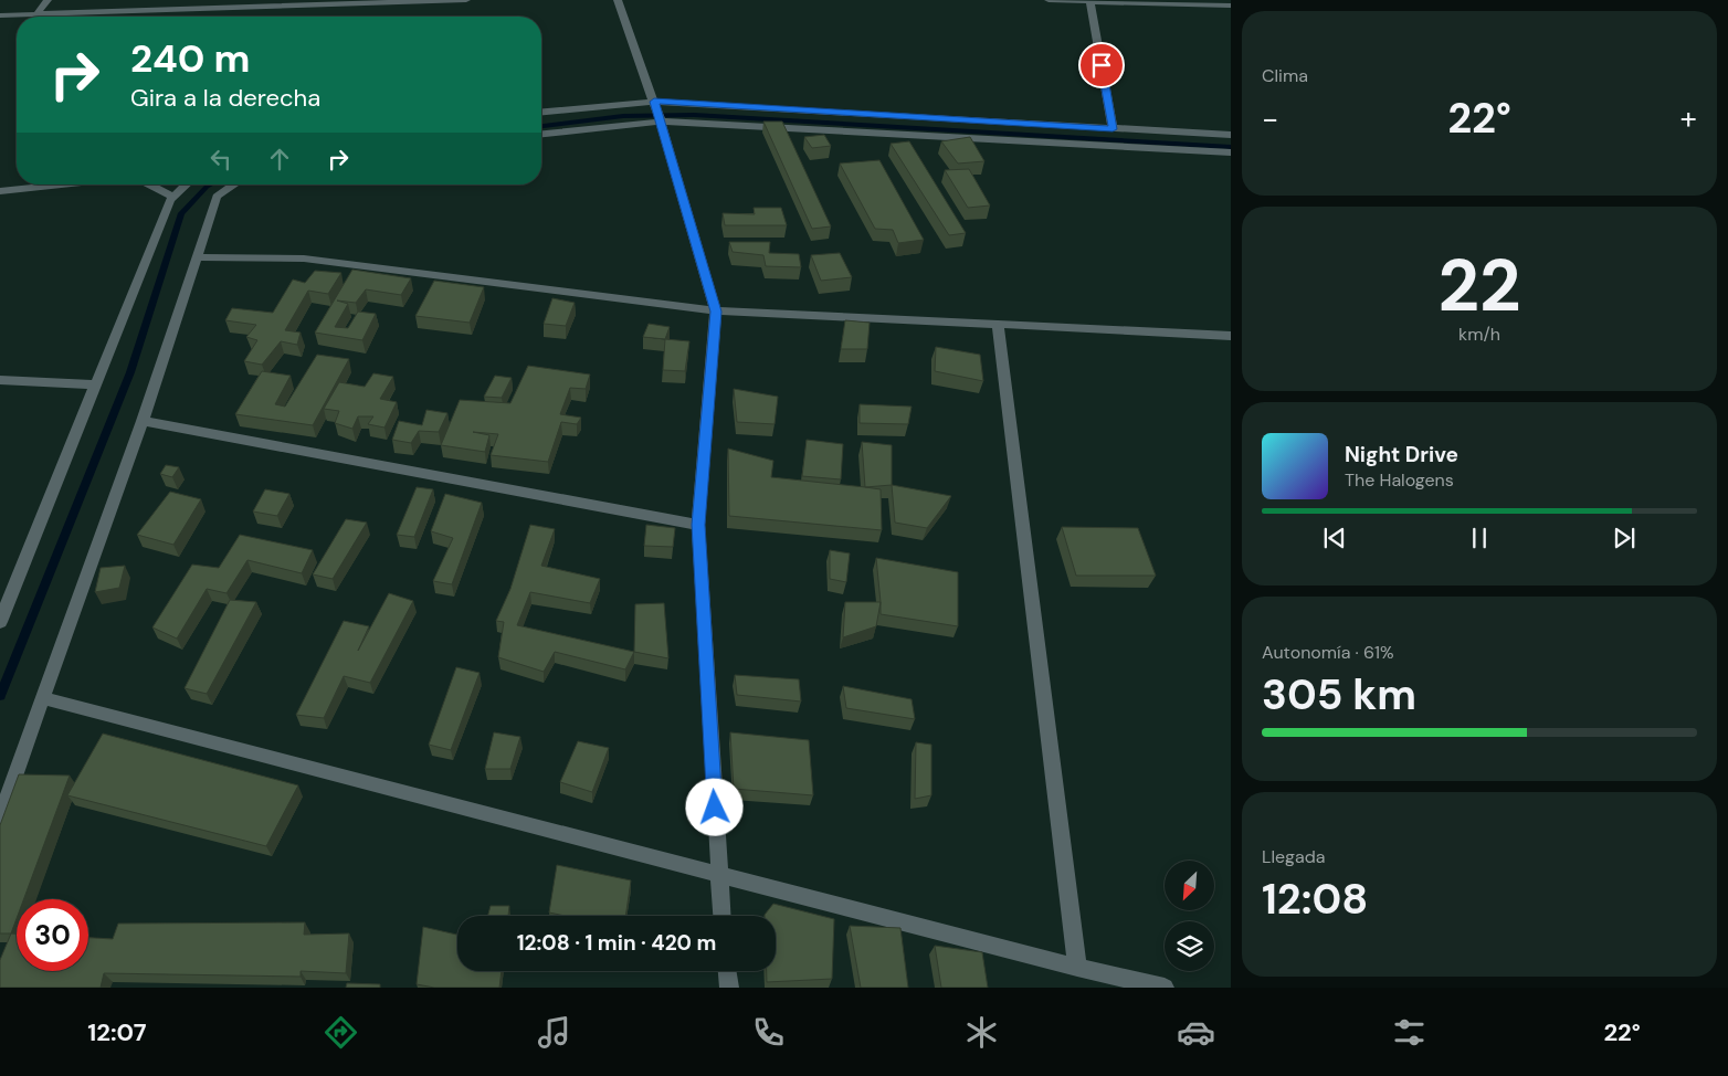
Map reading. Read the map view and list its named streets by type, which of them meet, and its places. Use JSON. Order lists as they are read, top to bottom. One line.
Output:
{"north":"bottom left","page":{"tile":["Clima",["22","km/h"],["Autonomía · 61%","305 km"],["Llegada","12:08"]],"turn":["240 m","Gira a la derecha"],"heat":["−","22°","+"],"song":["Night Drive","The Halogens"],"limit":"30","trip":"12:08 · 1 min · 420 m","tabs":["12:07","22°"]}}
